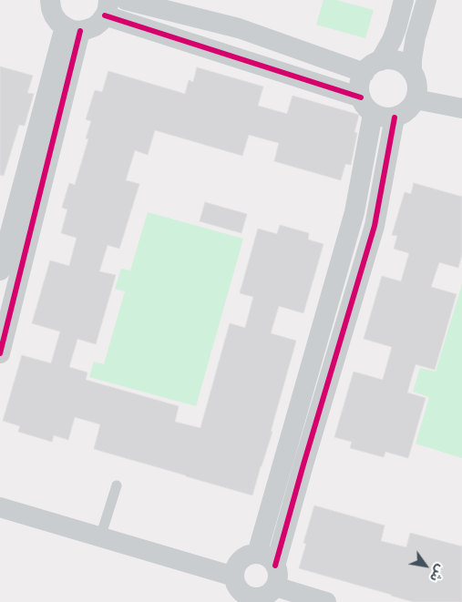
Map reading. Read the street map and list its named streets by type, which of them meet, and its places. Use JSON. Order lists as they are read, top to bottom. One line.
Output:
{"north":"bottom right"}
